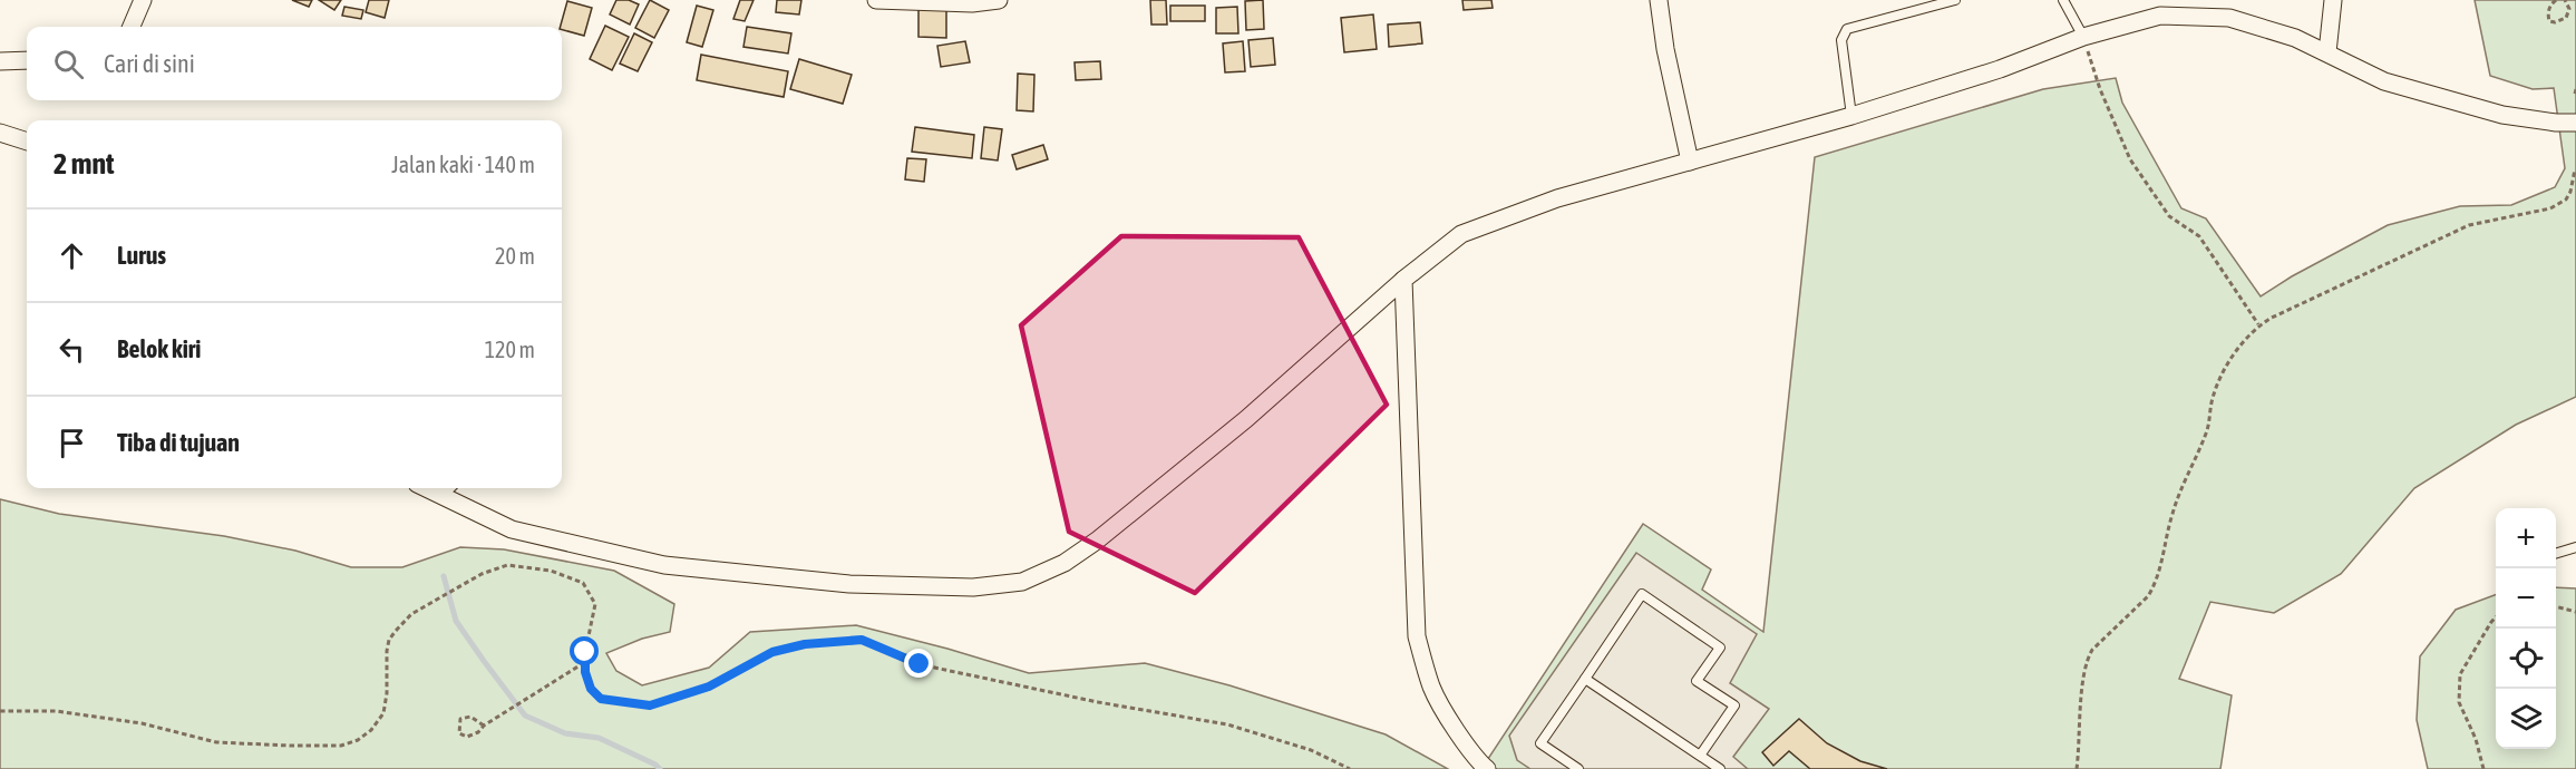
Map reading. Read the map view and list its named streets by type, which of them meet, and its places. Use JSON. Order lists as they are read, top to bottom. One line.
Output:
{"page":{"search":"Cari di sini","heading":["2 mnt","Jalan kaki · 140 m"],"list":[["Lurus","20 m"],["Belok kiri","120 m"],"Tiba di tujuan"],"map_buttons":["+","−"]}}
